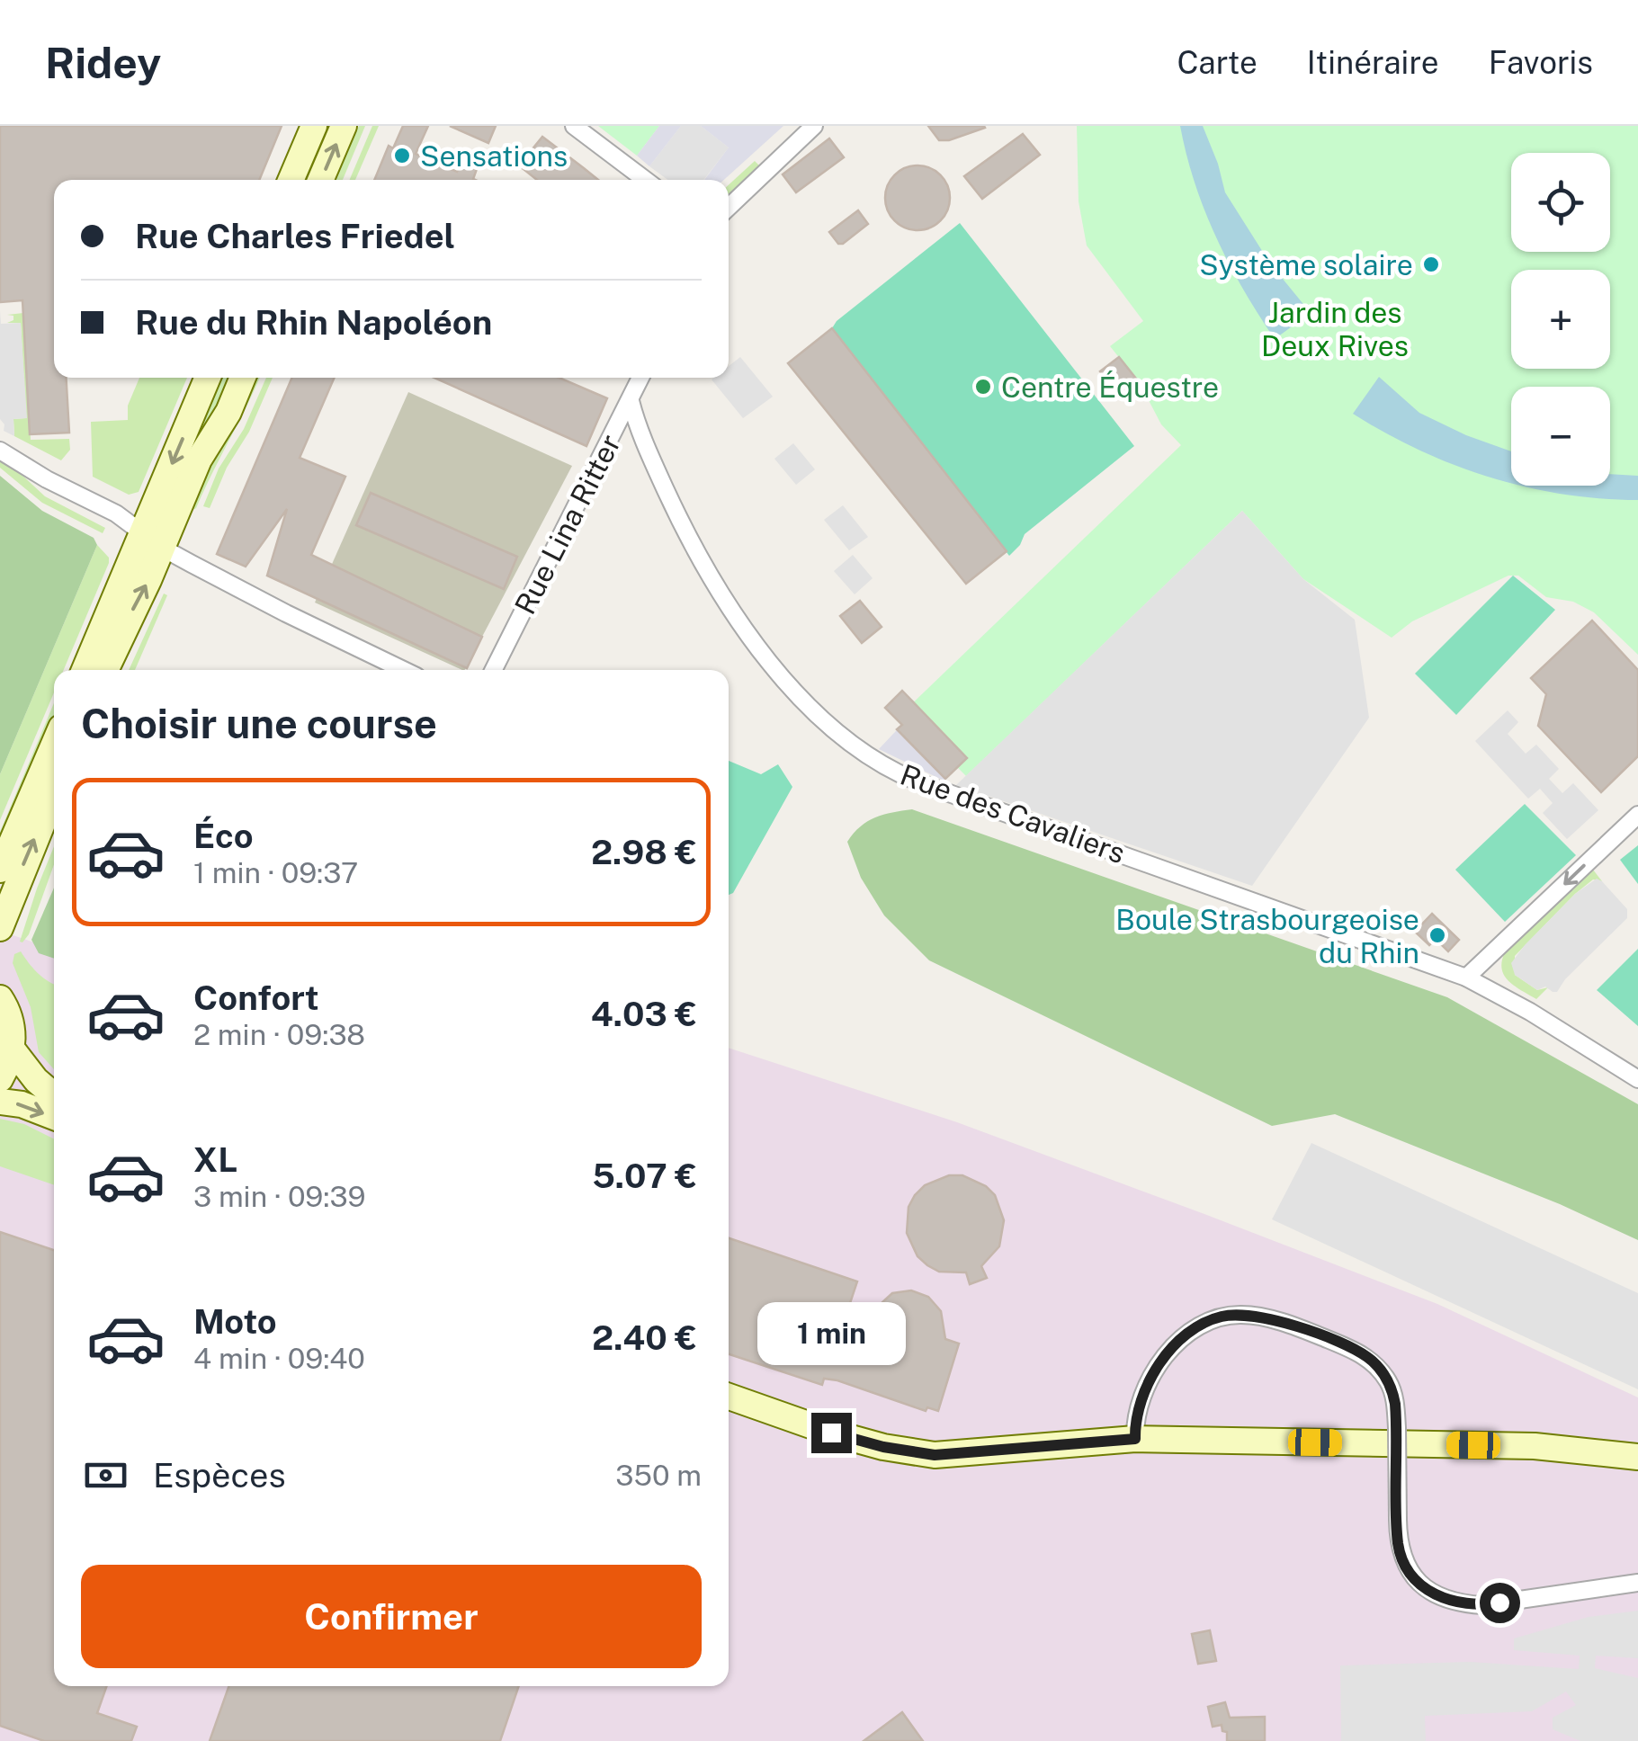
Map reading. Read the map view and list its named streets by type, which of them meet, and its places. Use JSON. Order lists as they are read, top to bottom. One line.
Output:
{"streets":{"street":["Rue Lina Ritter","Rue des Cavaliers"]},"crossings":[["Rue Lina Ritter","Rue des Cavaliers"]],"parks":["Jardin des Deux Rives"],"places":["Sensations","Système solaire","Centre Équestre","Boule Strasbourgeoise du Rhin"],"page":{"header":"Ridey","nav":["Carte","Itinéraire","Favoris"],"map_buttons":["+","−"],"banner":["Rue Charles Friedel","Rue du Rhin Napoléon"],"heading":"Choisir une course","list":[{"name":"Éco","note":"1 min · 09:37","value":"2.98 €"},{"name":"Confort","note":"2 min · 09:38","value":"4.03 €"},{"name":"XL","note":"3 min · 09:39","value":"5.07 €"},{"name":"Moto","note":"4 min · 09:40","value":"2.40 €"}],"bubble":"1 min","pay":["Espèces","350 m"],"buttons":"Confirmer"}}
